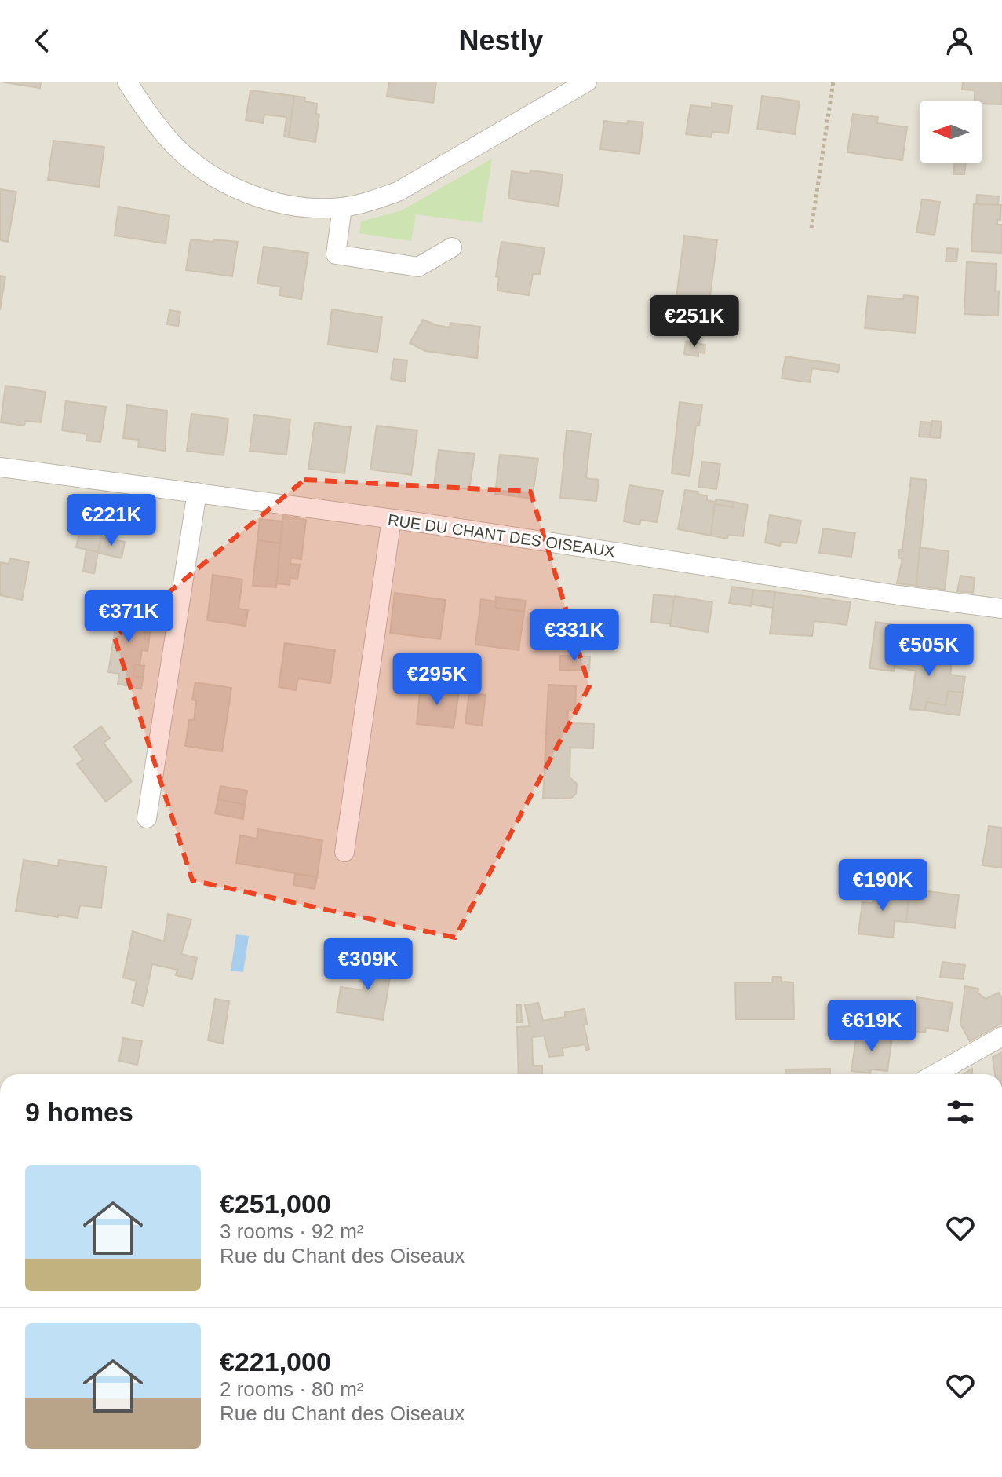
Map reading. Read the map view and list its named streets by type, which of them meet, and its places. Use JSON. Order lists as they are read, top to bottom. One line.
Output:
{"streets":{"street":["RUE DU CHANT DES OISEAUX"]},"north":"left","page":{"header":"Nestly","price":["€251K","€221K","€371K","€331K","€505K","€295K","€190K","€309K","€619K"],"heading":"9 homes","list":[{"name":"€251,000","note":"3 rooms · 92 m² · Rue du Chant des Oiseaux"},{"name":"€221,000","note":"2 rooms · 80 m² · Rue du Chant des Oiseaux"}]}}
